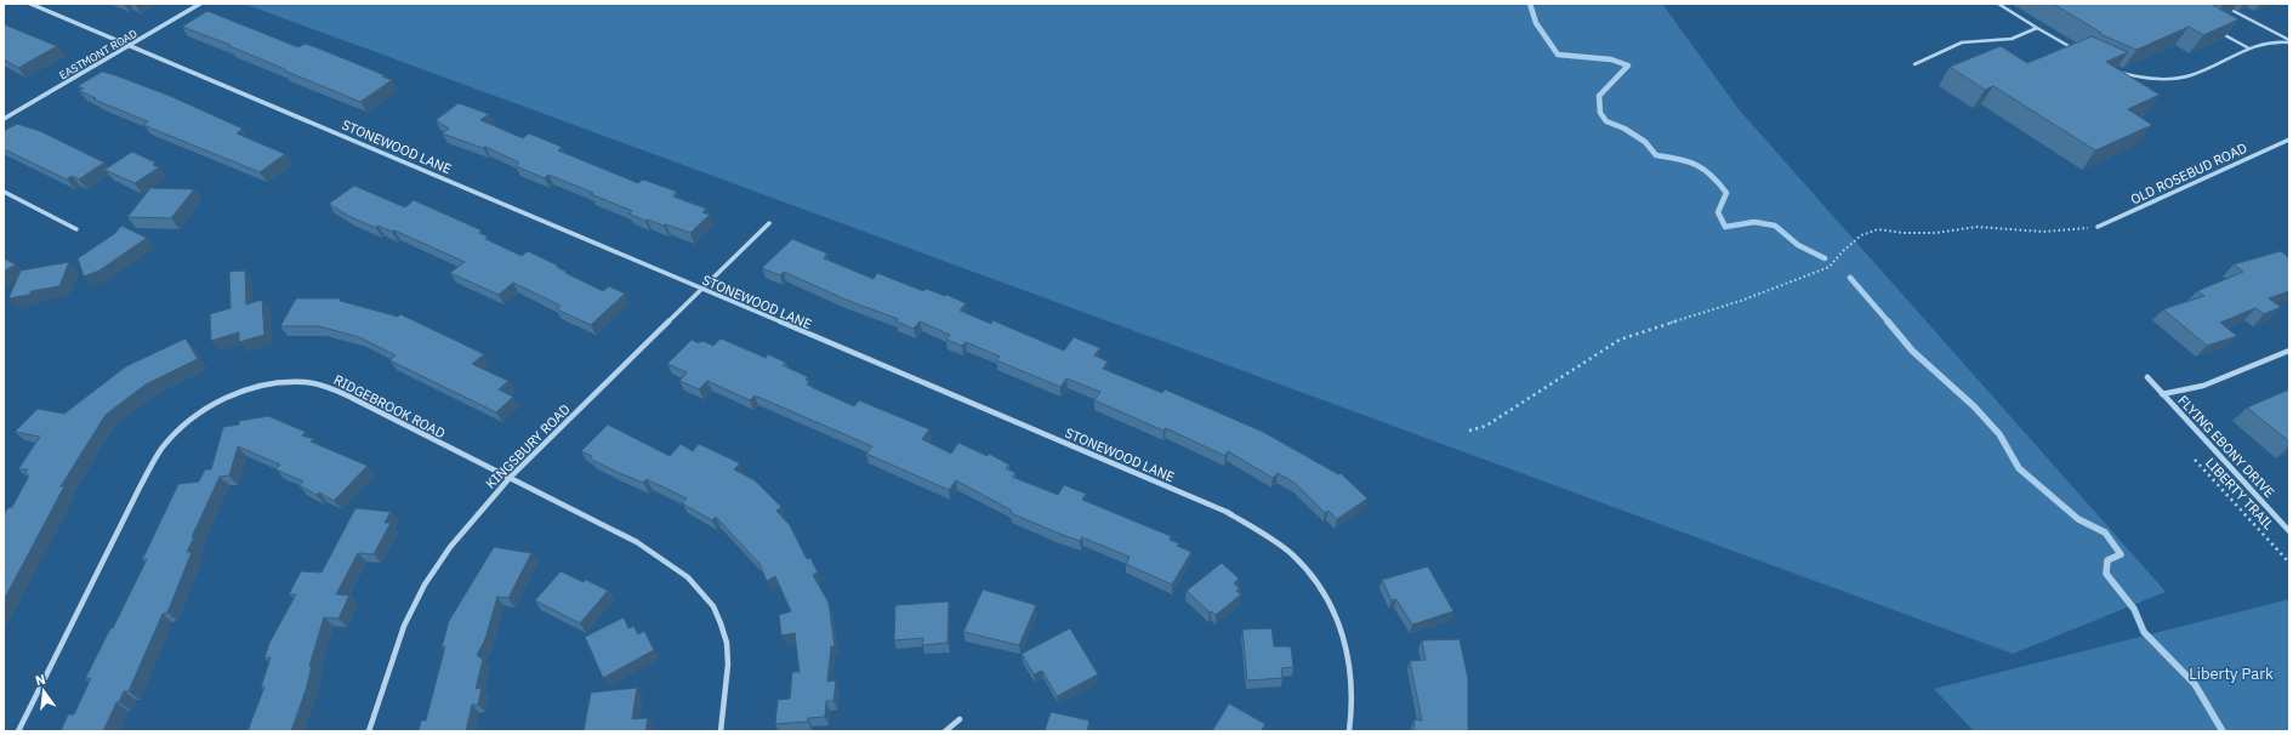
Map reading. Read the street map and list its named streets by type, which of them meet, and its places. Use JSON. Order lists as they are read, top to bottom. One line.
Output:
{"streets":{"street":["EASTMONT ROAD","STONEWOOD LANE","OLD ROSEBUD ROAD","RIDGEBROOK ROAD","KINGSBURY ROAD","FLYING EBONY DRIVE"],"path":["LIBERTY TRAIL"]},"crossings":[["EASTMONT ROAD","STONEWOOD LANE"],["STONEWOOD LANE","KINGSBURY ROAD"],["RIDGEBROOK ROAD","KINGSBURY ROAD"]],"parks":["Liberty Park"],"north":"top"}
